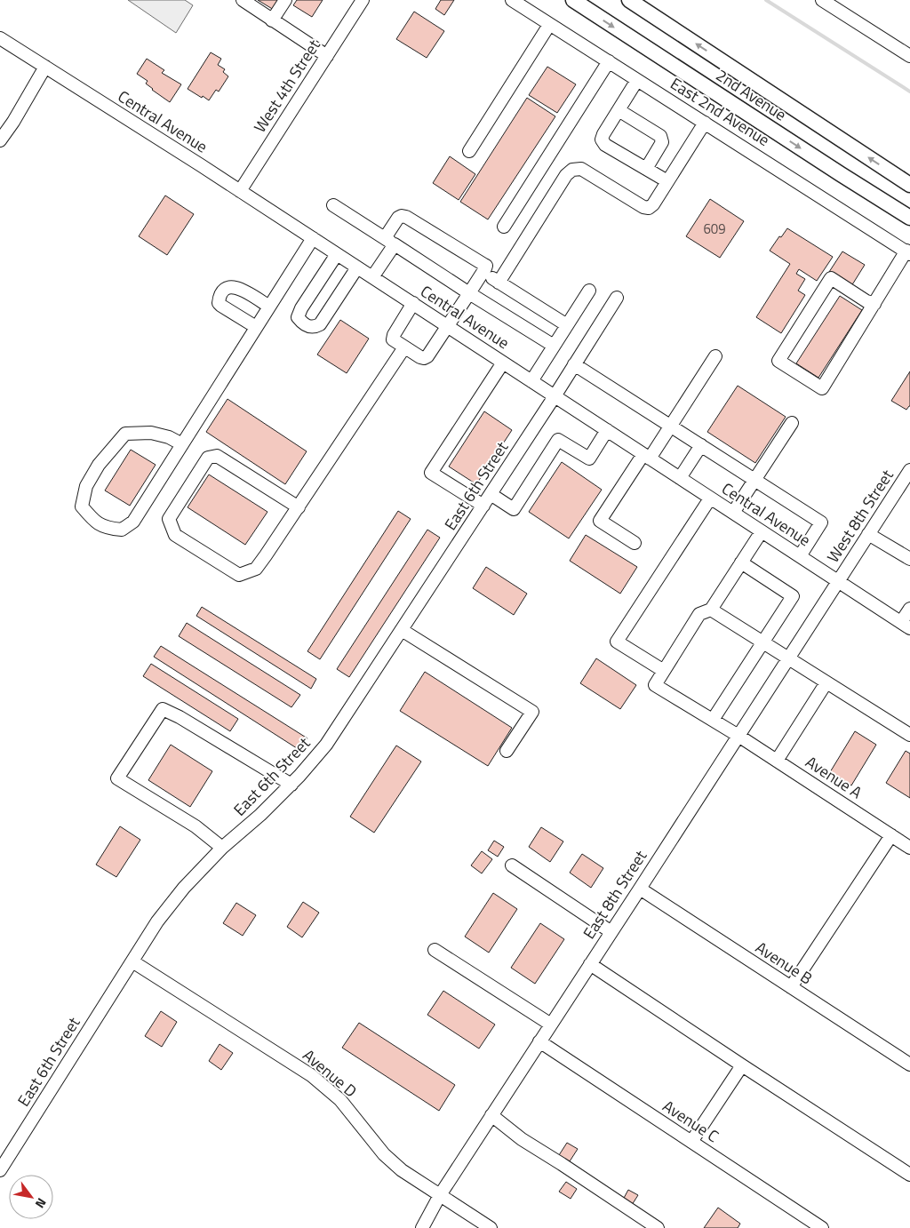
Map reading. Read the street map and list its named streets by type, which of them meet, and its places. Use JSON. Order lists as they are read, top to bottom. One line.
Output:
{"streets":{"main road":["2nd Avenue"],"street":["West 4th Street","East 2nd Avenue","Central Avenue","East 6th Street","West 8th Street","Avenue A","East 8th Street","Avenue B","Avenue D","Avenue C"]},"crossings":[["West 4th Street","Central Avenue"],["Central Avenue","East 6th Street"],["Central Avenue","West 8th Street"],["Central Avenue","East 8th Street"],["East 6th Street","Avenue D"],["West 8th Street","East 8th Street"],["Avenue A","East 8th Street"],["East 8th Street","Avenue B"],["East 8th Street","Avenue D"],["East 8th Street","Avenue C"]],"house_numbers":["609"],"north":"bottom right"}
